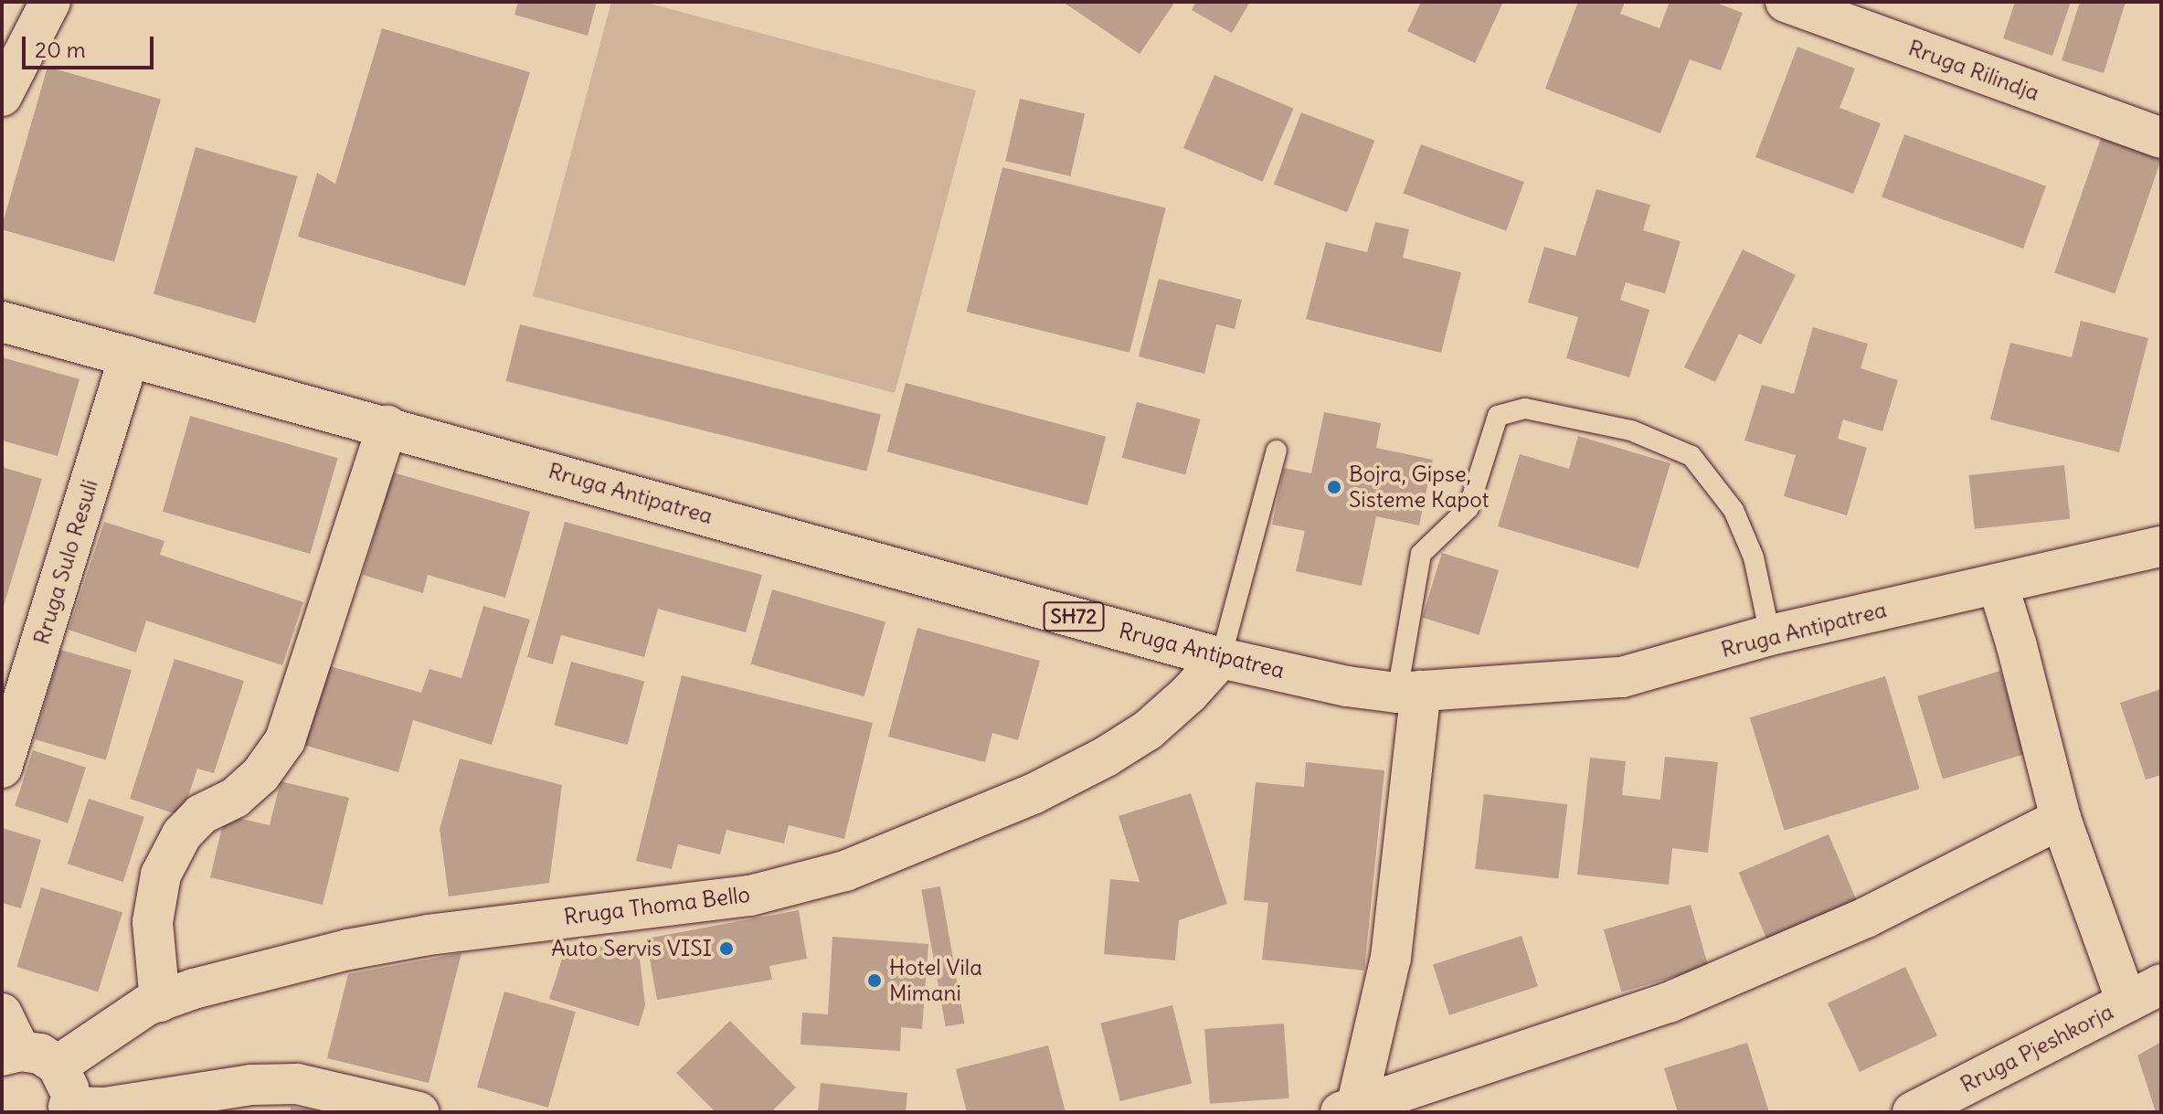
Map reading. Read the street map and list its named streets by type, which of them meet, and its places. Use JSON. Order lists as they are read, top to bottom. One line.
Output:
{"streets":{"street":["Rruga Rilindja","Rruga Antipatrea","Rruga Sulo Resuli","SH72","Rruga Thoma Bello","Rruga Pjeshkorja"]},"crossings":[["Rruga Antipatrea","Rruga Sulo Resuli"],["Rruga Antipatrea","Rruga Thoma Bello"]],"places":["Bojra, Gipse, Sisteme Kapot","Auto Servis VISI","Hotel Vila Mimani"],"scale_bar":"20 m"}
